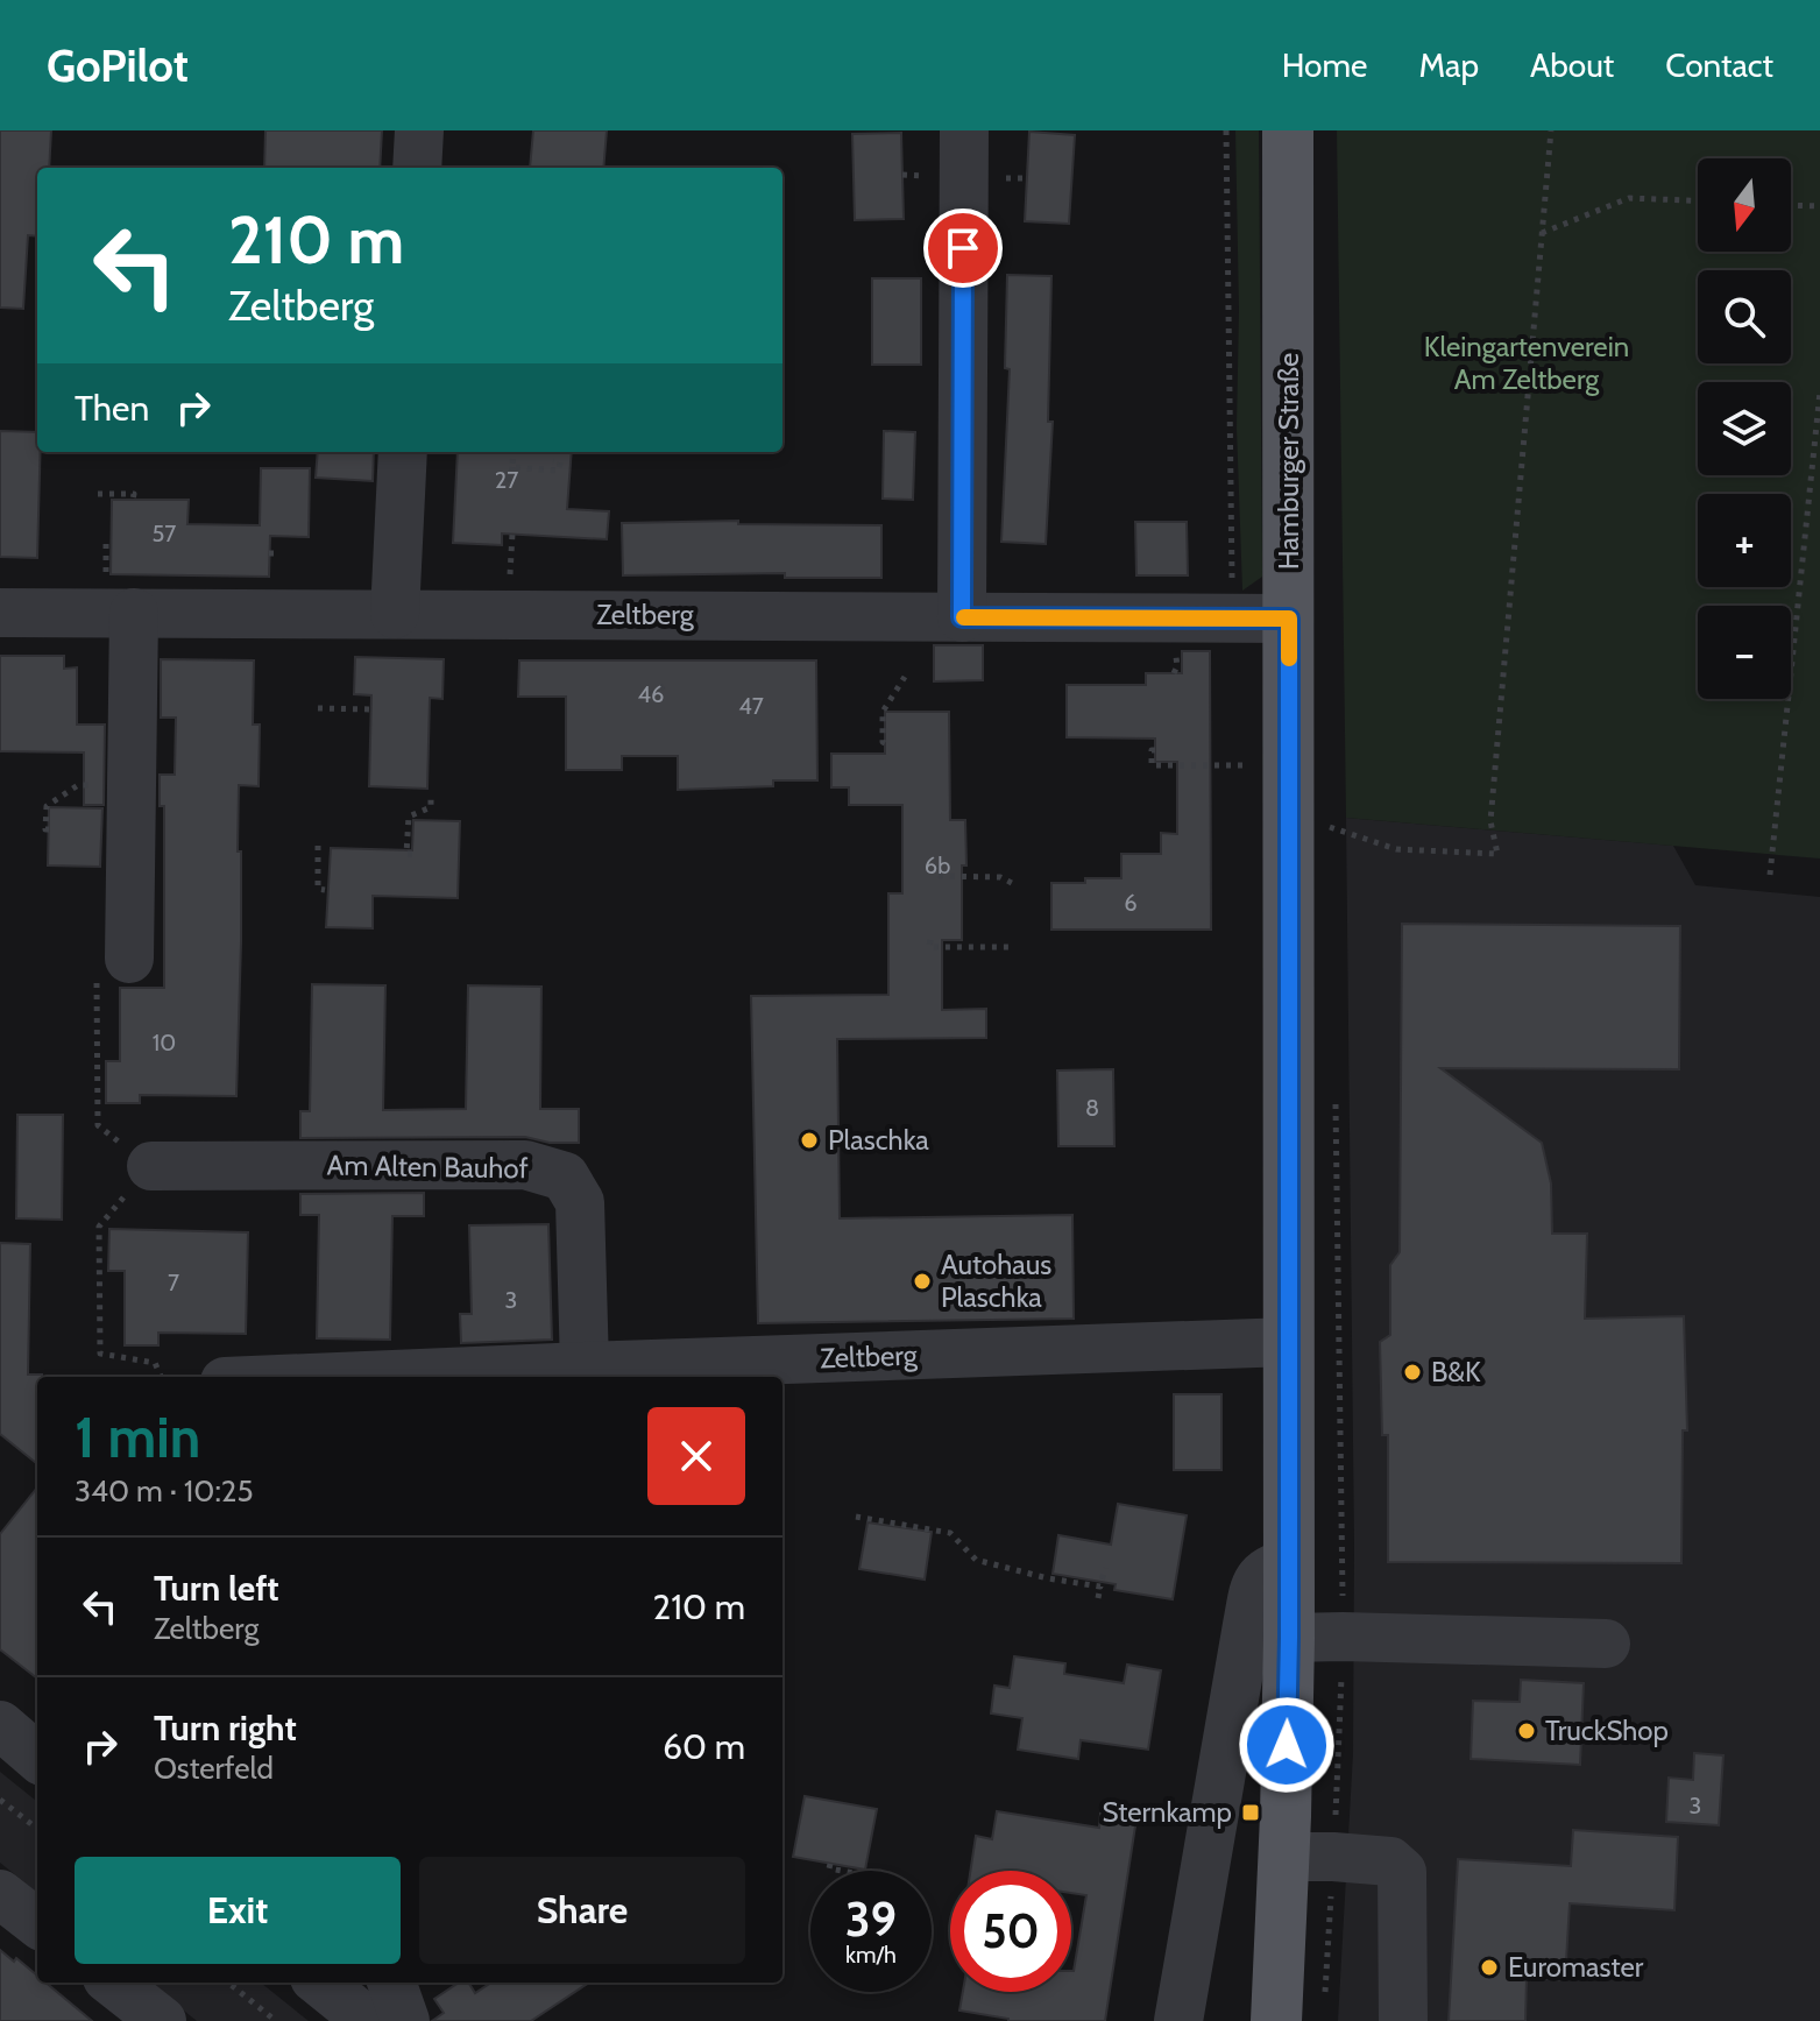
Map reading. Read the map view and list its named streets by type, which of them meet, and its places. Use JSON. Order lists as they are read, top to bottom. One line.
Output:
{"streets":{"main road":["Hamburger Straße"],"street":["Zeltberg","Am Alten Bauhof"]},"crossings":[["Hamburger Straße","Zeltberg"],["Zeltberg","Am Alten Bauhof"]],"parks":["Kleingartenverein Am Zeltberg"],"places":{"other":["Plaschka","Autohaus Plaschka","B&K","TruckShop","Euromaster"],"transit":["Sternkamp"]},"house_numbers":["27","57","46","47","6b","6","10","8","7","3","3"],"north":"bottom","page":{"header":"GoPilot","nav":["Home","Map","About","Contact"],"map_buttons":["+","−"],"turn":["210 m","Zeltberg"],"then":"Then","heading":["1 min","340 m · 10:25"],"list":[{"name":"Turn left","note":"Zeltberg","value":"210 m"},{"name":"Turn right","note":"Osterfeld","value":"60 m"}],"buttons":["Exit","Share"],"speed":"39 km/h","limit":"50"}}
